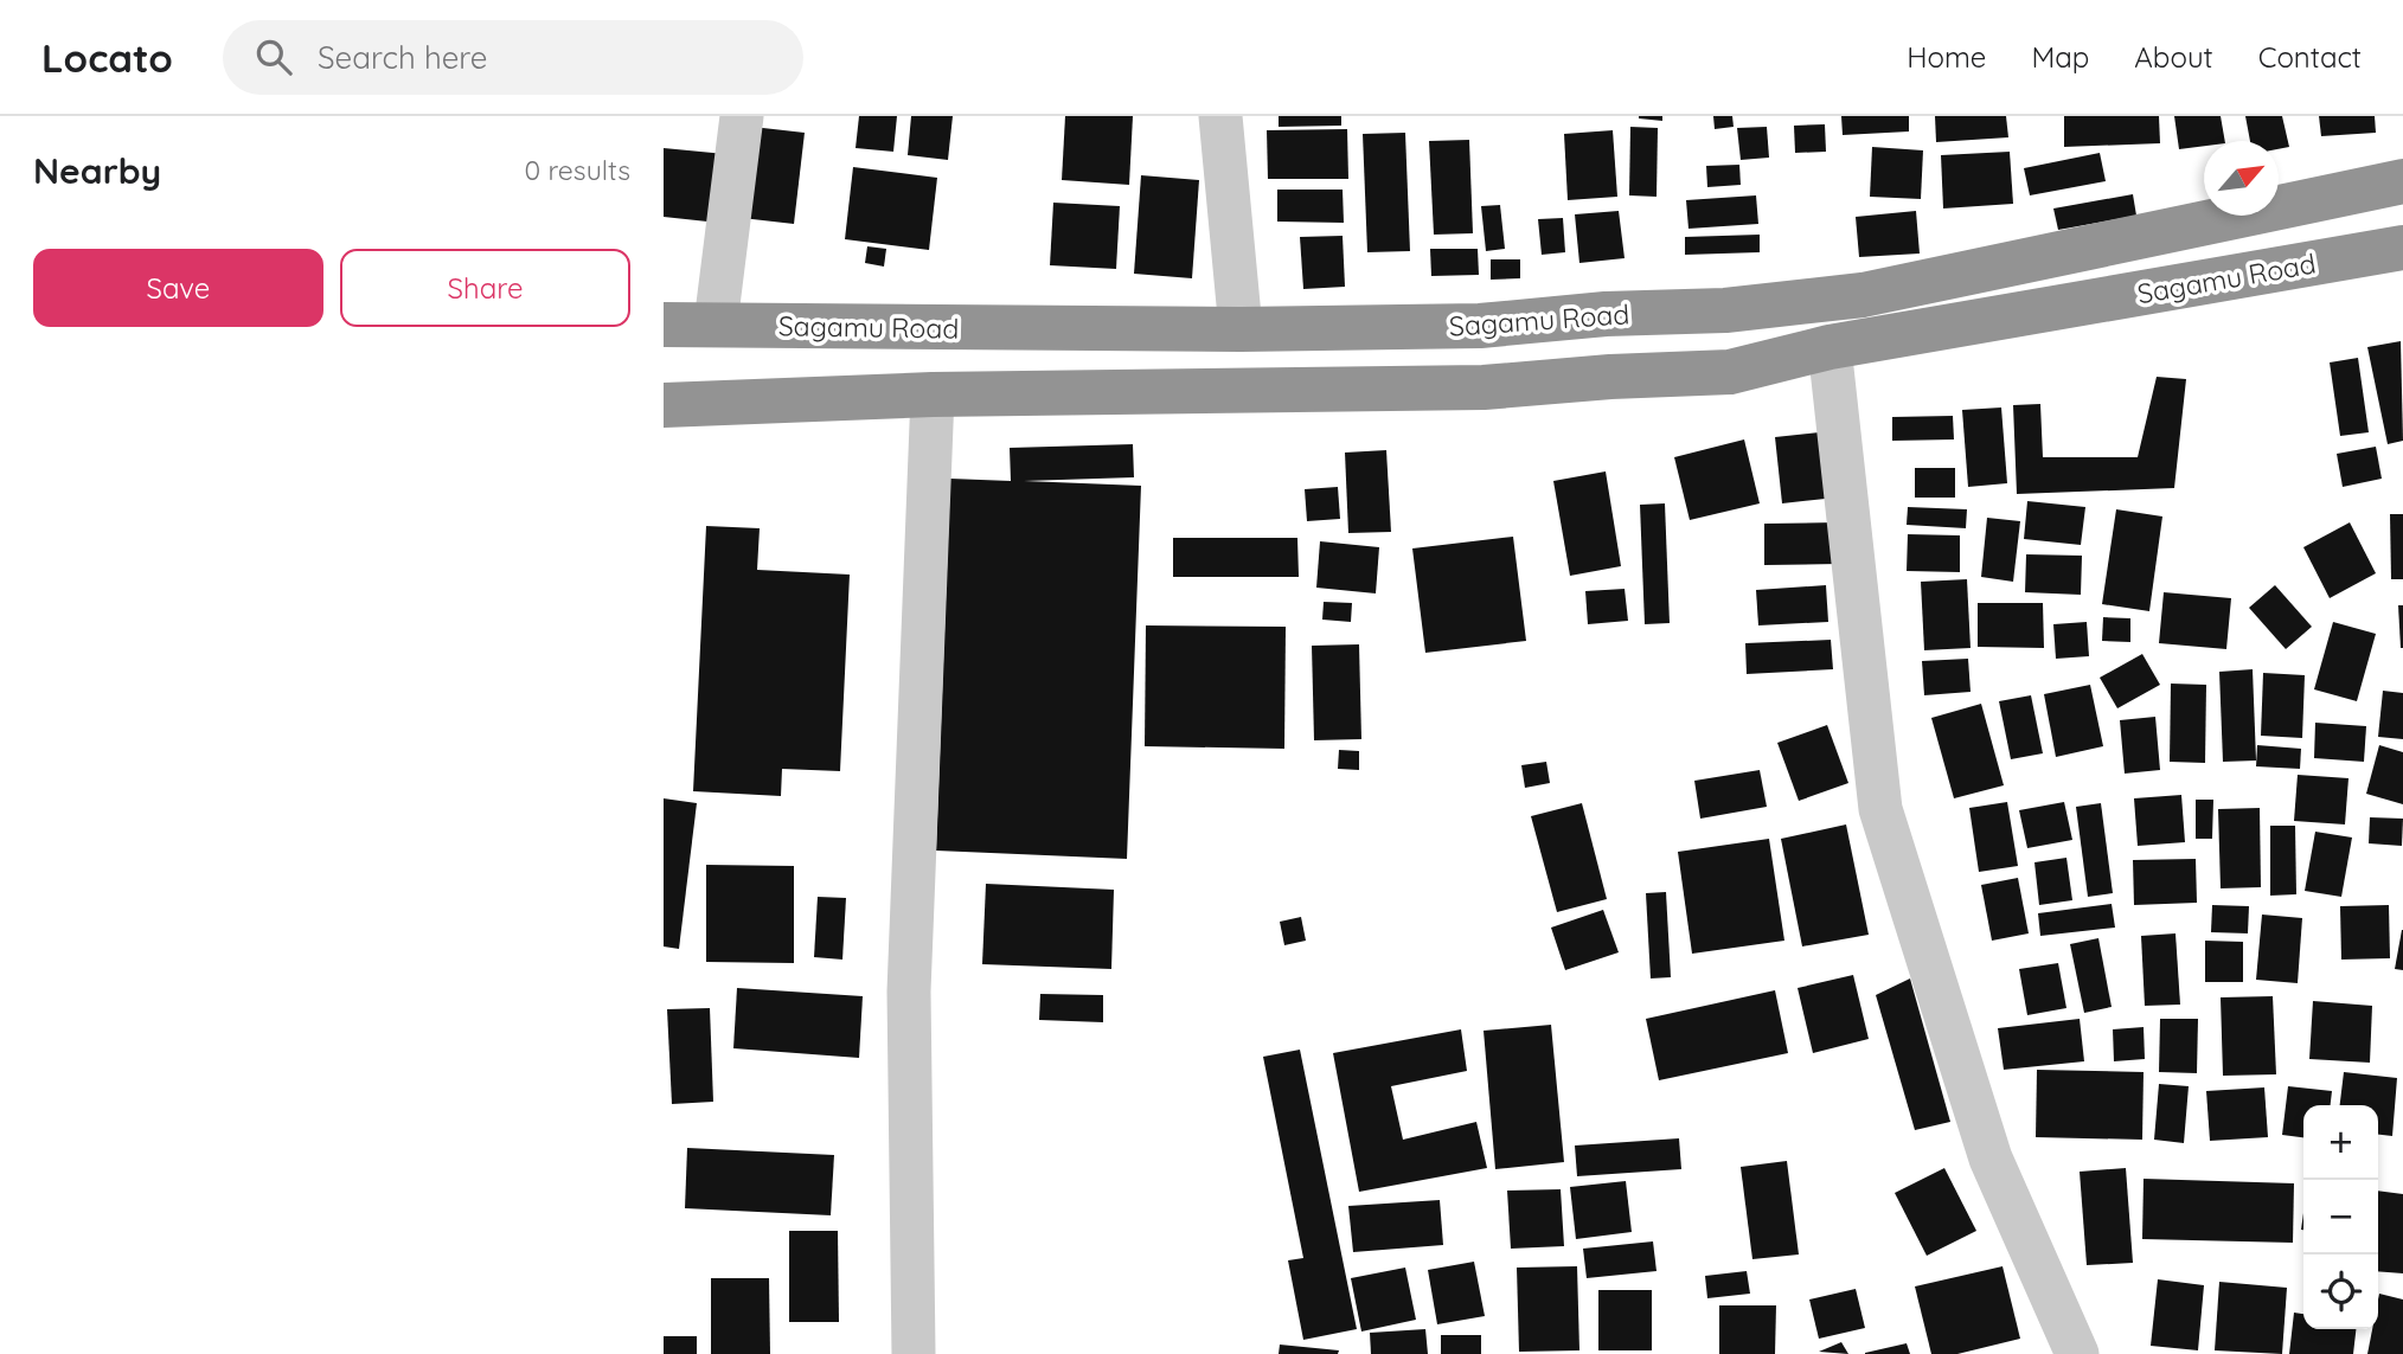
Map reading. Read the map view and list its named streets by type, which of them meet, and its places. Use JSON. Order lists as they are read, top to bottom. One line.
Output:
{"streets":{"highway":["Sagamu Road"]},"north":"top right","page":{"header":"Locato","search":"Search here","nav":["Home","Map","About","Contact"],"heading":["Nearby","0 results"],"buttons":["Save","Share"],"map_buttons":["+","−"]}}
